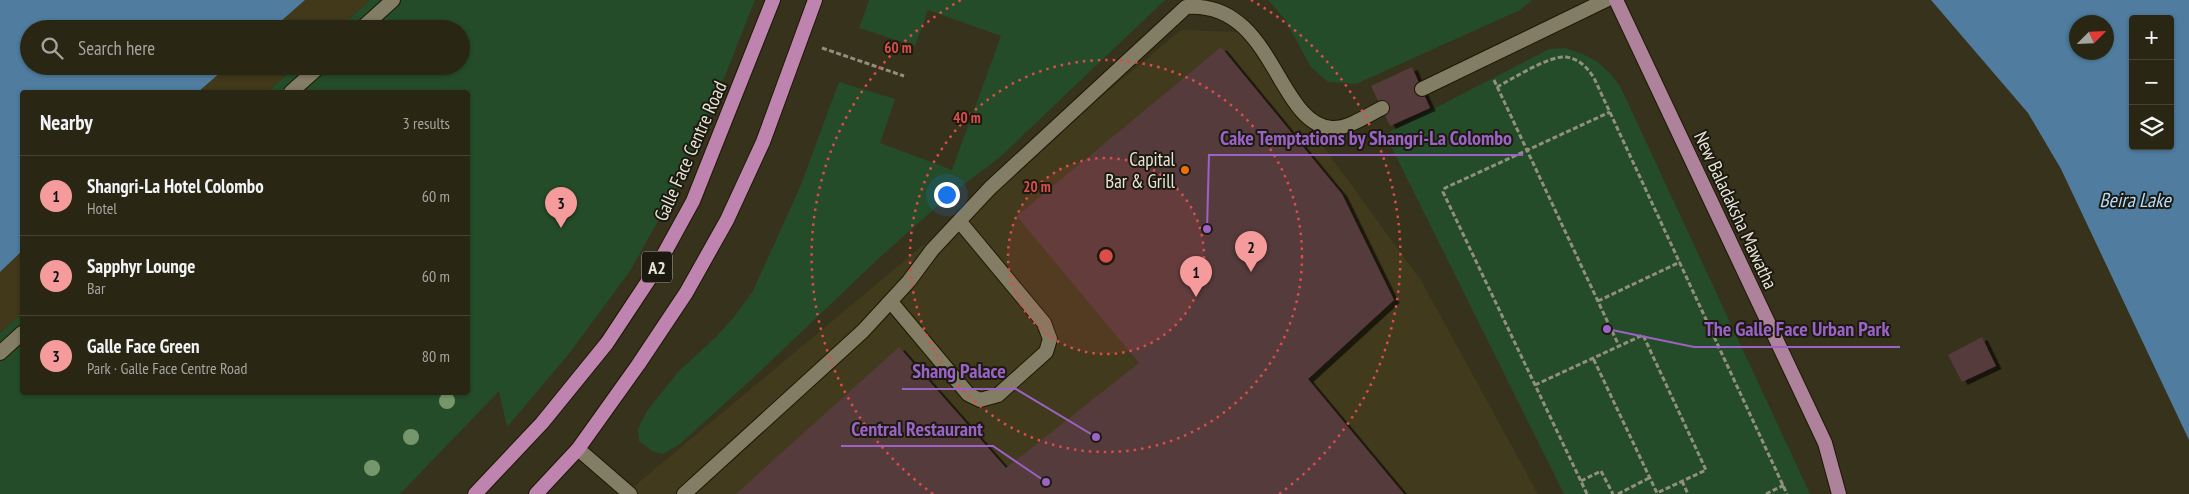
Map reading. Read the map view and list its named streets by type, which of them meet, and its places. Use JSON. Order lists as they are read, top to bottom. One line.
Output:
{"streets":{"highway":["Galle Face Centre Road","A2"],"main road":["New Baladaksha Mawatha"]},"water":["Beira Lake"],"places":["Capital Bar & Grill","Cake Temptations by Shangri-La Colombo","The Galle Face Urban Park","Shang Palace","Central Restaurant"],"north":"top right","page":{"map_buttons":["+","−"],"search":"Search here","heading":["Nearby","3 results"],"list":[{"mark":"1","name":"Shangri-La Hotel Colombo","note":"Hotel","value":"60 m"},{"mark":"2","name":"Sapphyr Lounge","note":"Bar","value":"60 m"},{"mark":"3","name":"Galle Face Green","note":"Park · Galle Face Centre Road","value":"80 m"}],"pins":["3","2","1"]},"rings":["60 m","40 m","20 m"]}
